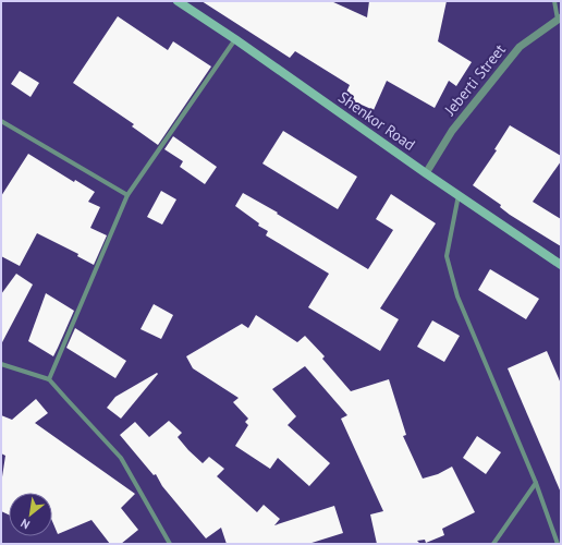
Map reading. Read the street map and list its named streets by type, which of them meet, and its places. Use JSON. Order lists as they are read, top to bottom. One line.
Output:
{"streets":{"main road":["Shenkor Road"],"street":["Jeberti Street"]},"crossings":[["Jeberti Street","Shenkor Road"]],"north":"bottom left"}
